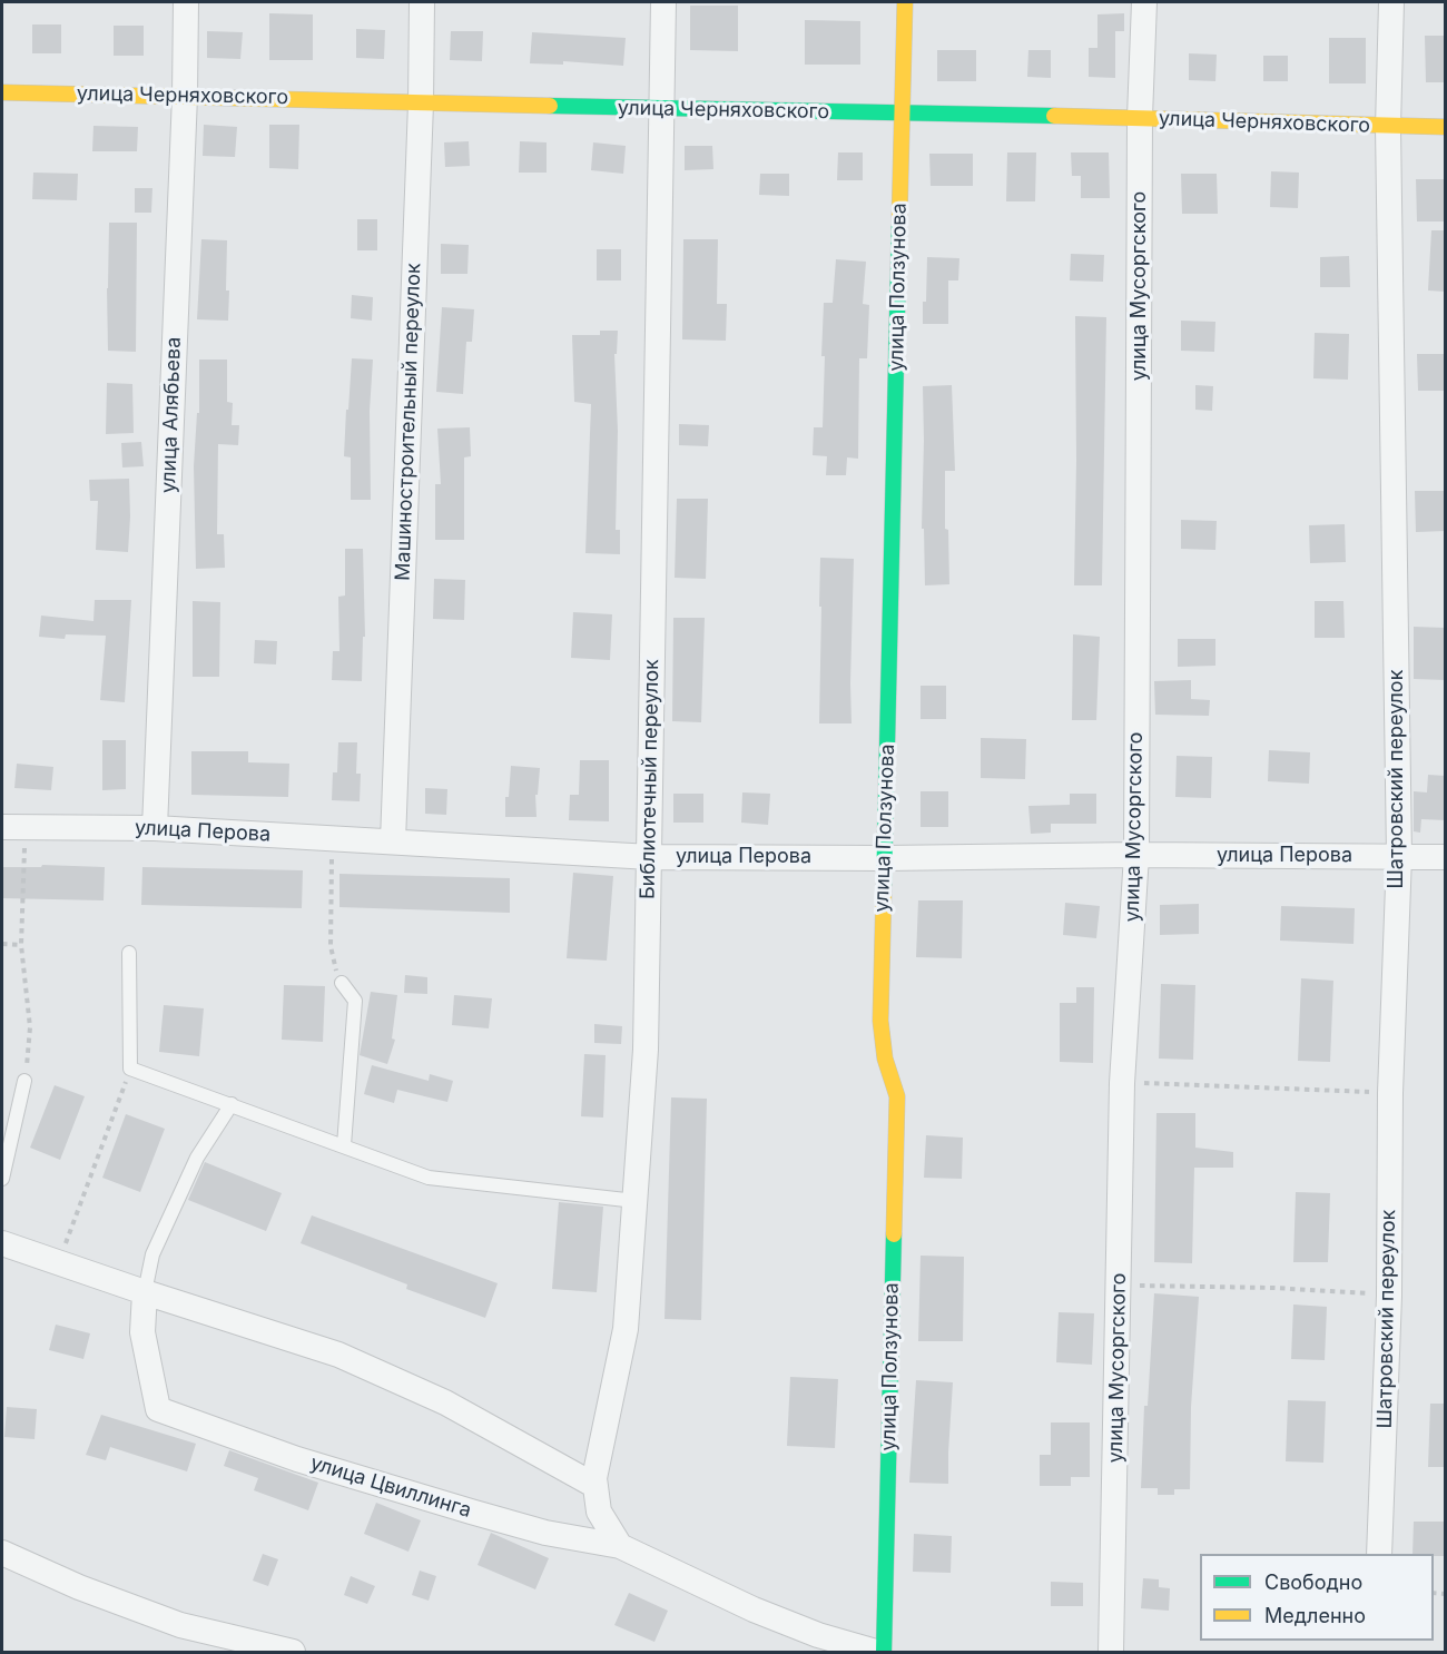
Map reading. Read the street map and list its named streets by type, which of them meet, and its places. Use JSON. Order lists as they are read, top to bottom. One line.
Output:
{"streets":{"street":["улица Черняховского","улица Мусоргского","улица Ползунова","улица Алябьева","Машиностроительный переулок","Библиотечный переулок","Шатровский переулок","улица Перова","улица Цвиллинга"]},"crossings":[["улица Черняховского","улица Мусоргского"],["улица Черняховского","улица Ползунова"],["улица Черняховского","улица Алябьева"],["улица Черняховского","Машиностроительный переулок"],["улица Черняховского","Библиотечный переулок"],["улица Черняховского","Шатровский переулок"],["улица Мусоргского","улица Перова"],["улица Ползунова","улица Перова"],["улица Алябьева","улица Перова"],["Машиностроительный переулок","улица Перова"],["Библиотечный переулок","улица Перова"],["Библиотечный переулок","улица Цвиллинга"],["Шатровский переулок","улица Перова"]],"legend":["Свободно","Медленно"]}
